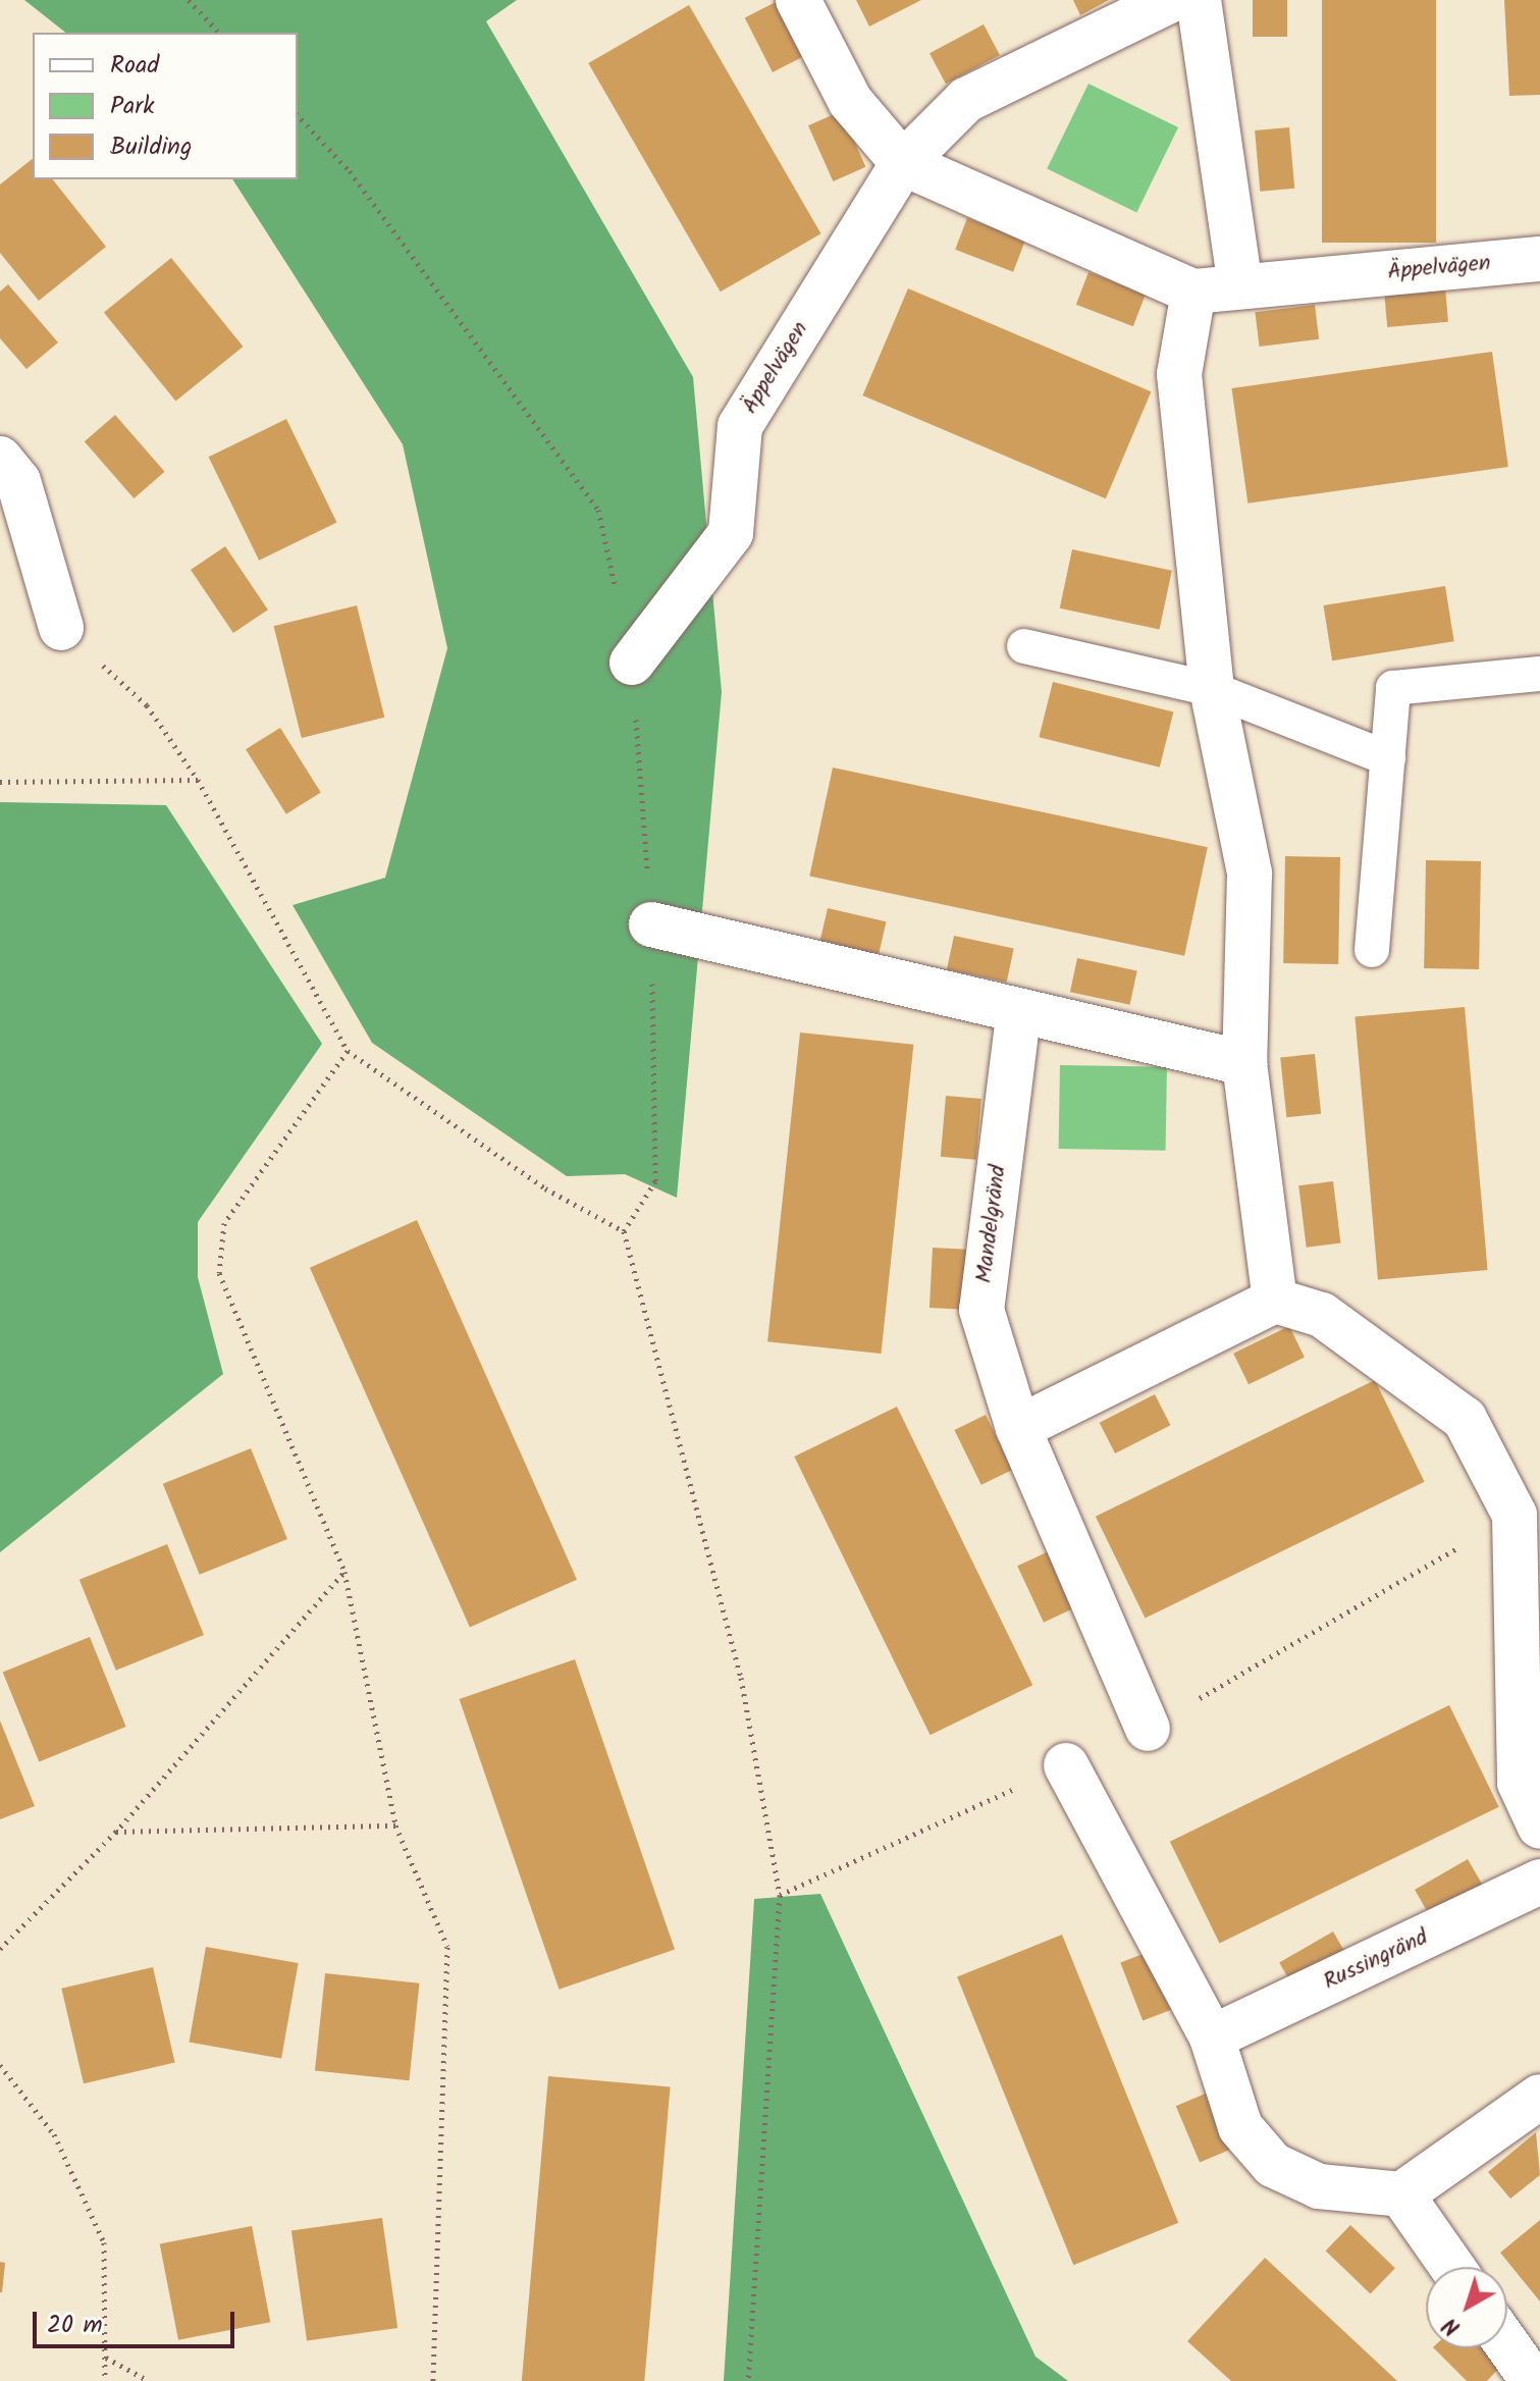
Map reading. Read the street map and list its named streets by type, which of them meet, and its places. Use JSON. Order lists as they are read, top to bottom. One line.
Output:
{"streets":{"street":["Äppelvägen","Mandelgränd","Russingränd"]},"legend":["Road","Park","Building"],"scale_bar":"20 m","north":"bottom left"}
